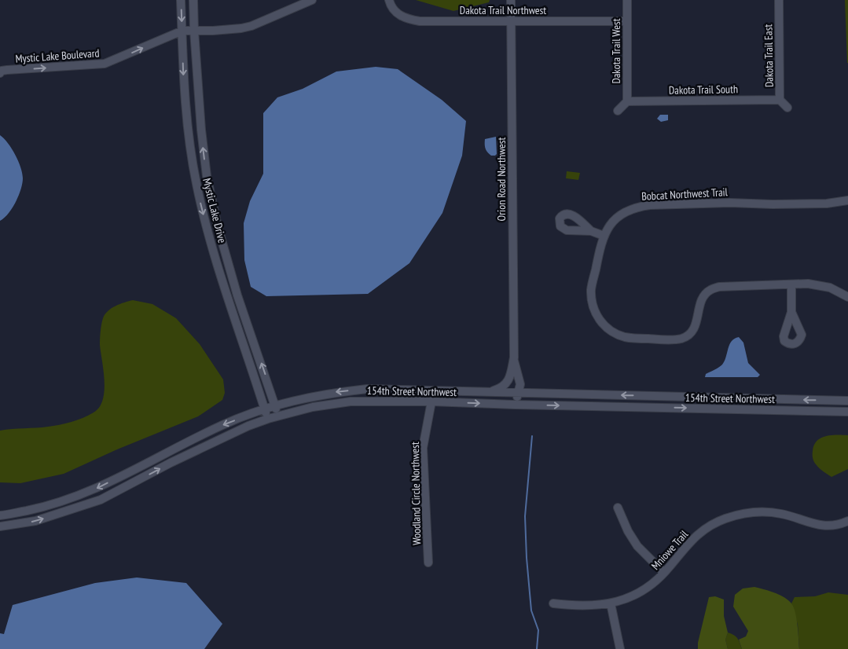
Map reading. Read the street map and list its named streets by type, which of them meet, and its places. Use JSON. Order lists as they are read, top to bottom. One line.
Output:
{"streets":{"street":["Dakota Trail Northwest","Dakota Trail West","Mystic Lake Boulevard","Dakota Trail East","Dakota Trail South","Orion Road Northwest","Bobcat Northwest Trail","Mystic Lake Drive","154th Street Northwest","Woodland Circle Northwest","Mniowe Trail"]},"crossings":[["Dakota Trail Northwest","Dakota Trail West"],["Dakota Trail Northwest","Orion Road Northwest"],["Dakota Trail West","Dakota Trail South"],["Mystic Lake Boulevard","Mystic Lake Drive"],["Dakota Trail East","Dakota Trail South"],["Orion Road Northwest","154th Street Northwest"],["Mystic Lake Drive","154th Street Northwest"],["154th Street Northwest","Woodland Circle Northwest"]],"one_way":["Mystic Lake Boulevard"]}
